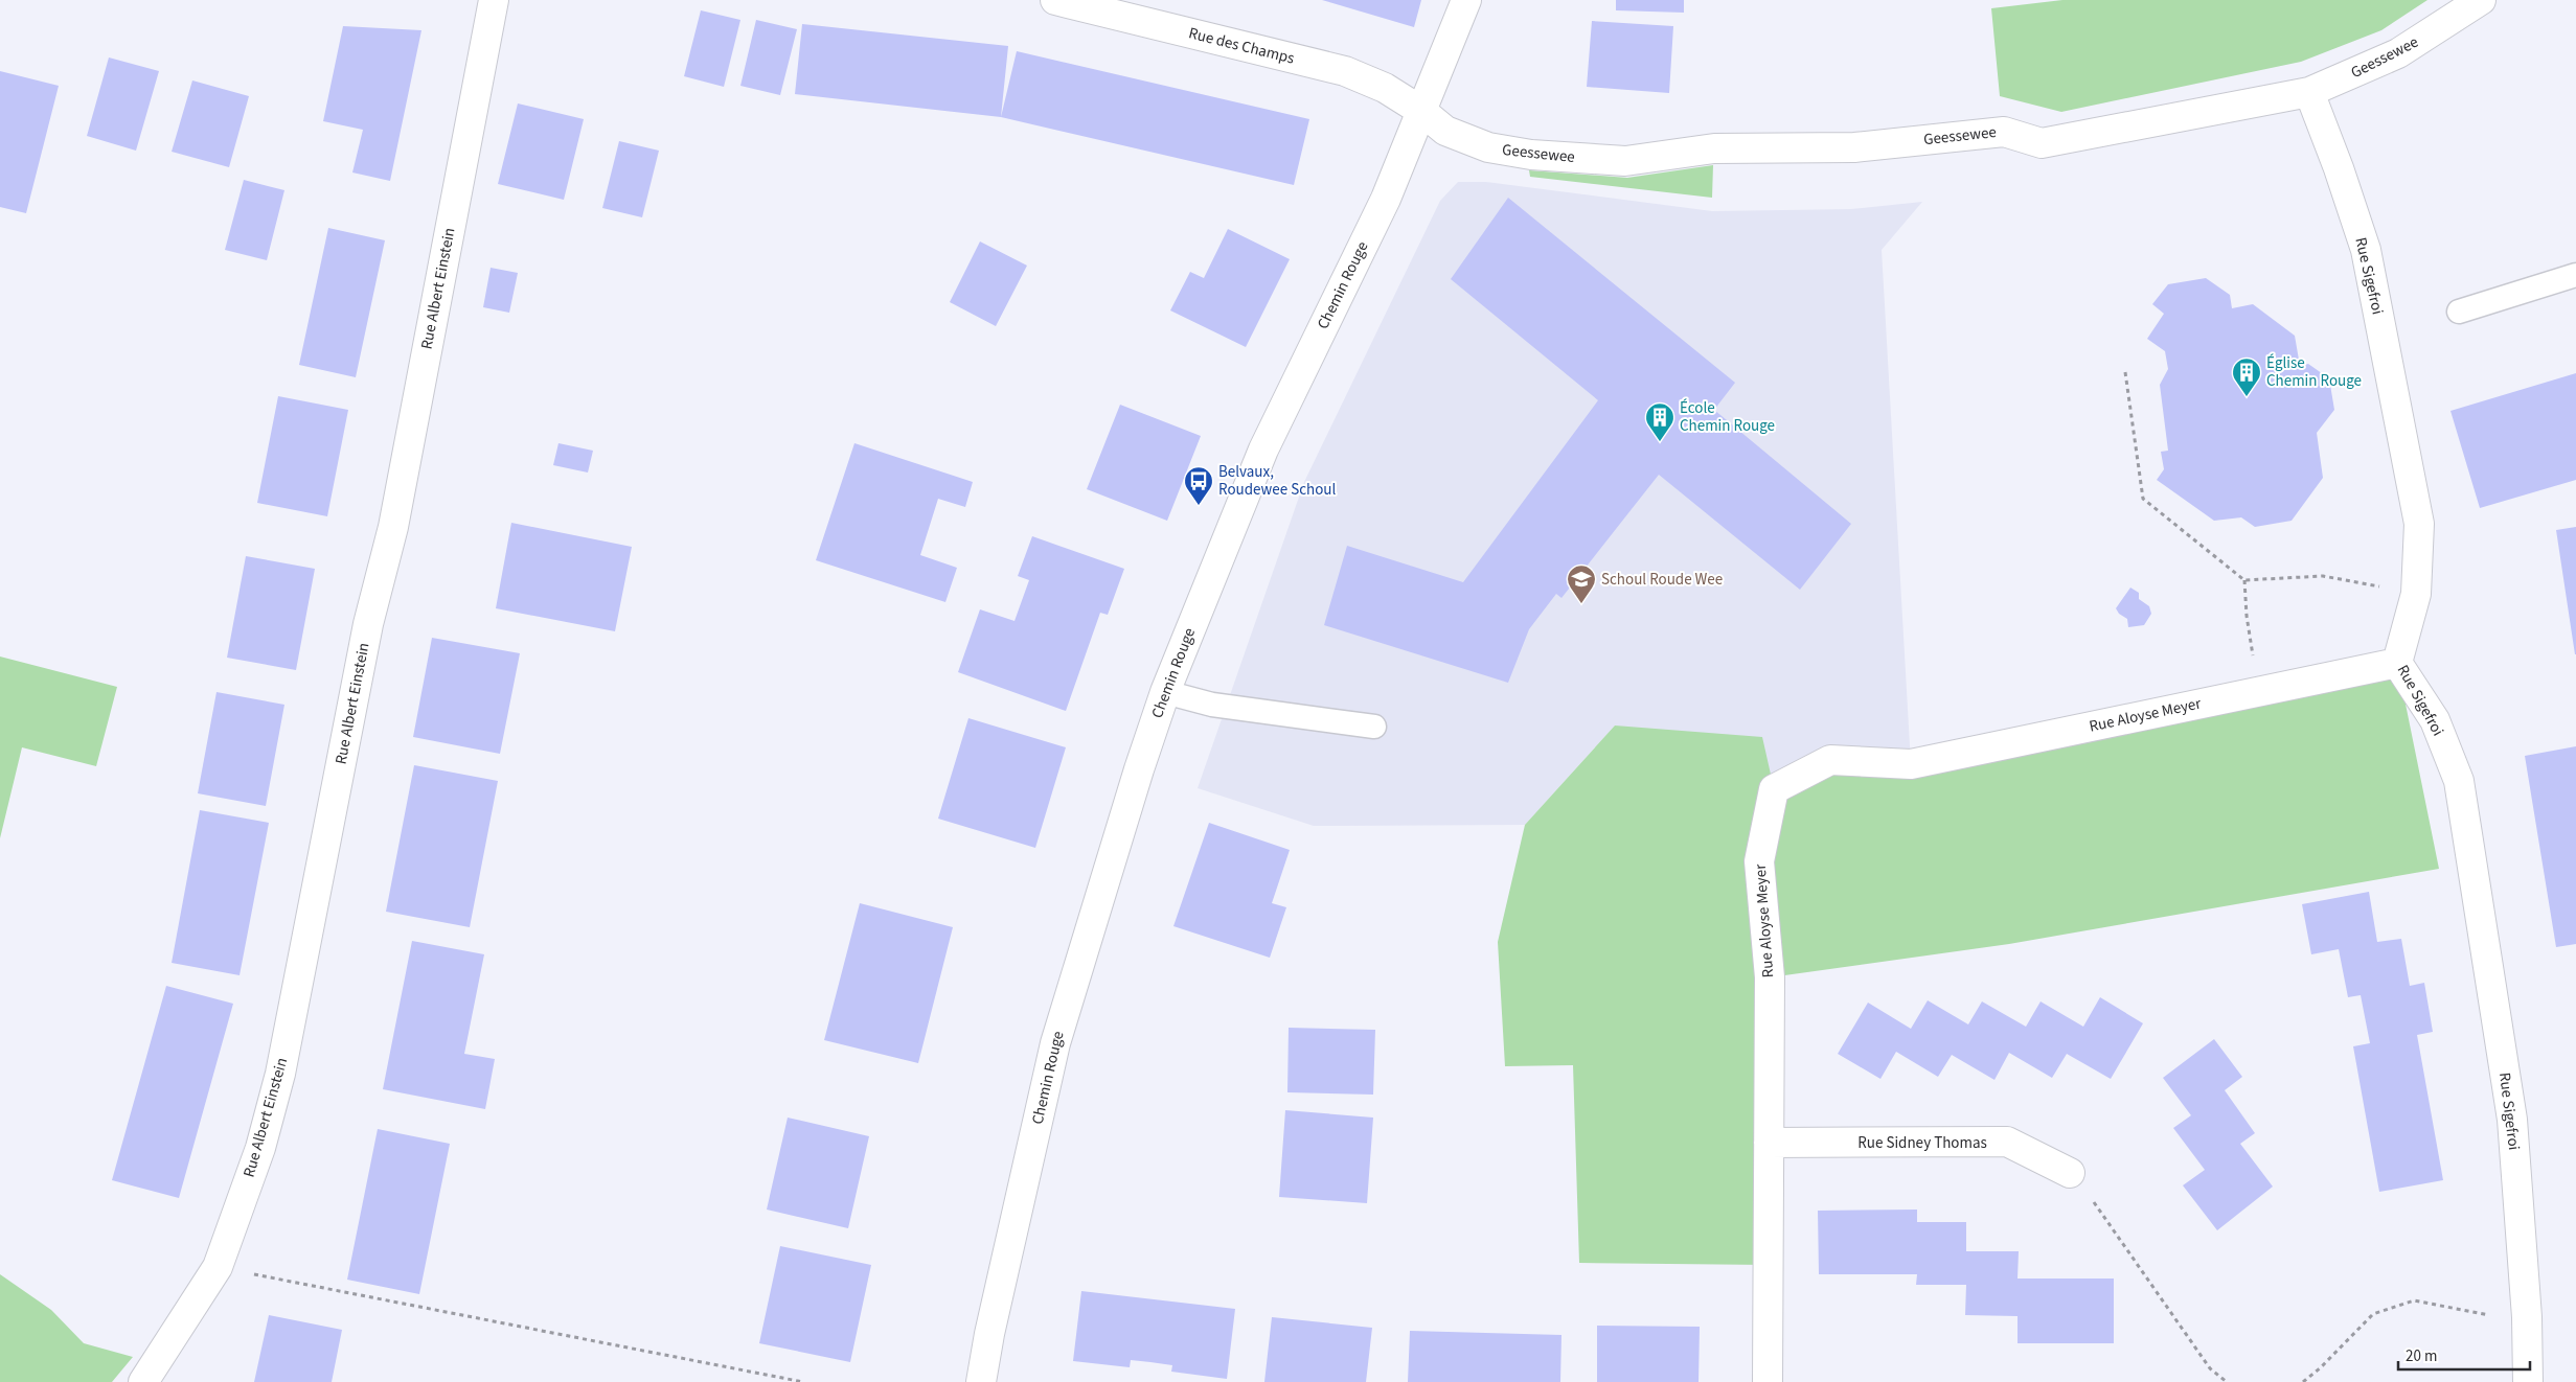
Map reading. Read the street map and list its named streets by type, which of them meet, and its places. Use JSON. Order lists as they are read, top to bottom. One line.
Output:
{"streets":{"street":["Rue des Champs","Geessewee","Rue Sigefroi","Chemin Rouge","Rue Albert Einstein","Rue Aloyse Meyer","Rue Sidney Thomas"]},"crossings":[["Rue des Champs","Geessewee"],["Rue des Champs","Chemin Rouge"],["Geessewee","Rue Sigefroi"],["Geessewee","Chemin Rouge"],["Rue Sigefroi","Rue Aloyse Meyer"],["Rue Aloyse Meyer","Rue Sidney Thomas"]],"places":{"building":["Église Chemin Rouge","École Chemin Rouge"],"bus stop":["Belvaux, Roudewee Schoul"],"school or university":["Schoul Roude Wee"]},"scale_bar":"20 m"}
